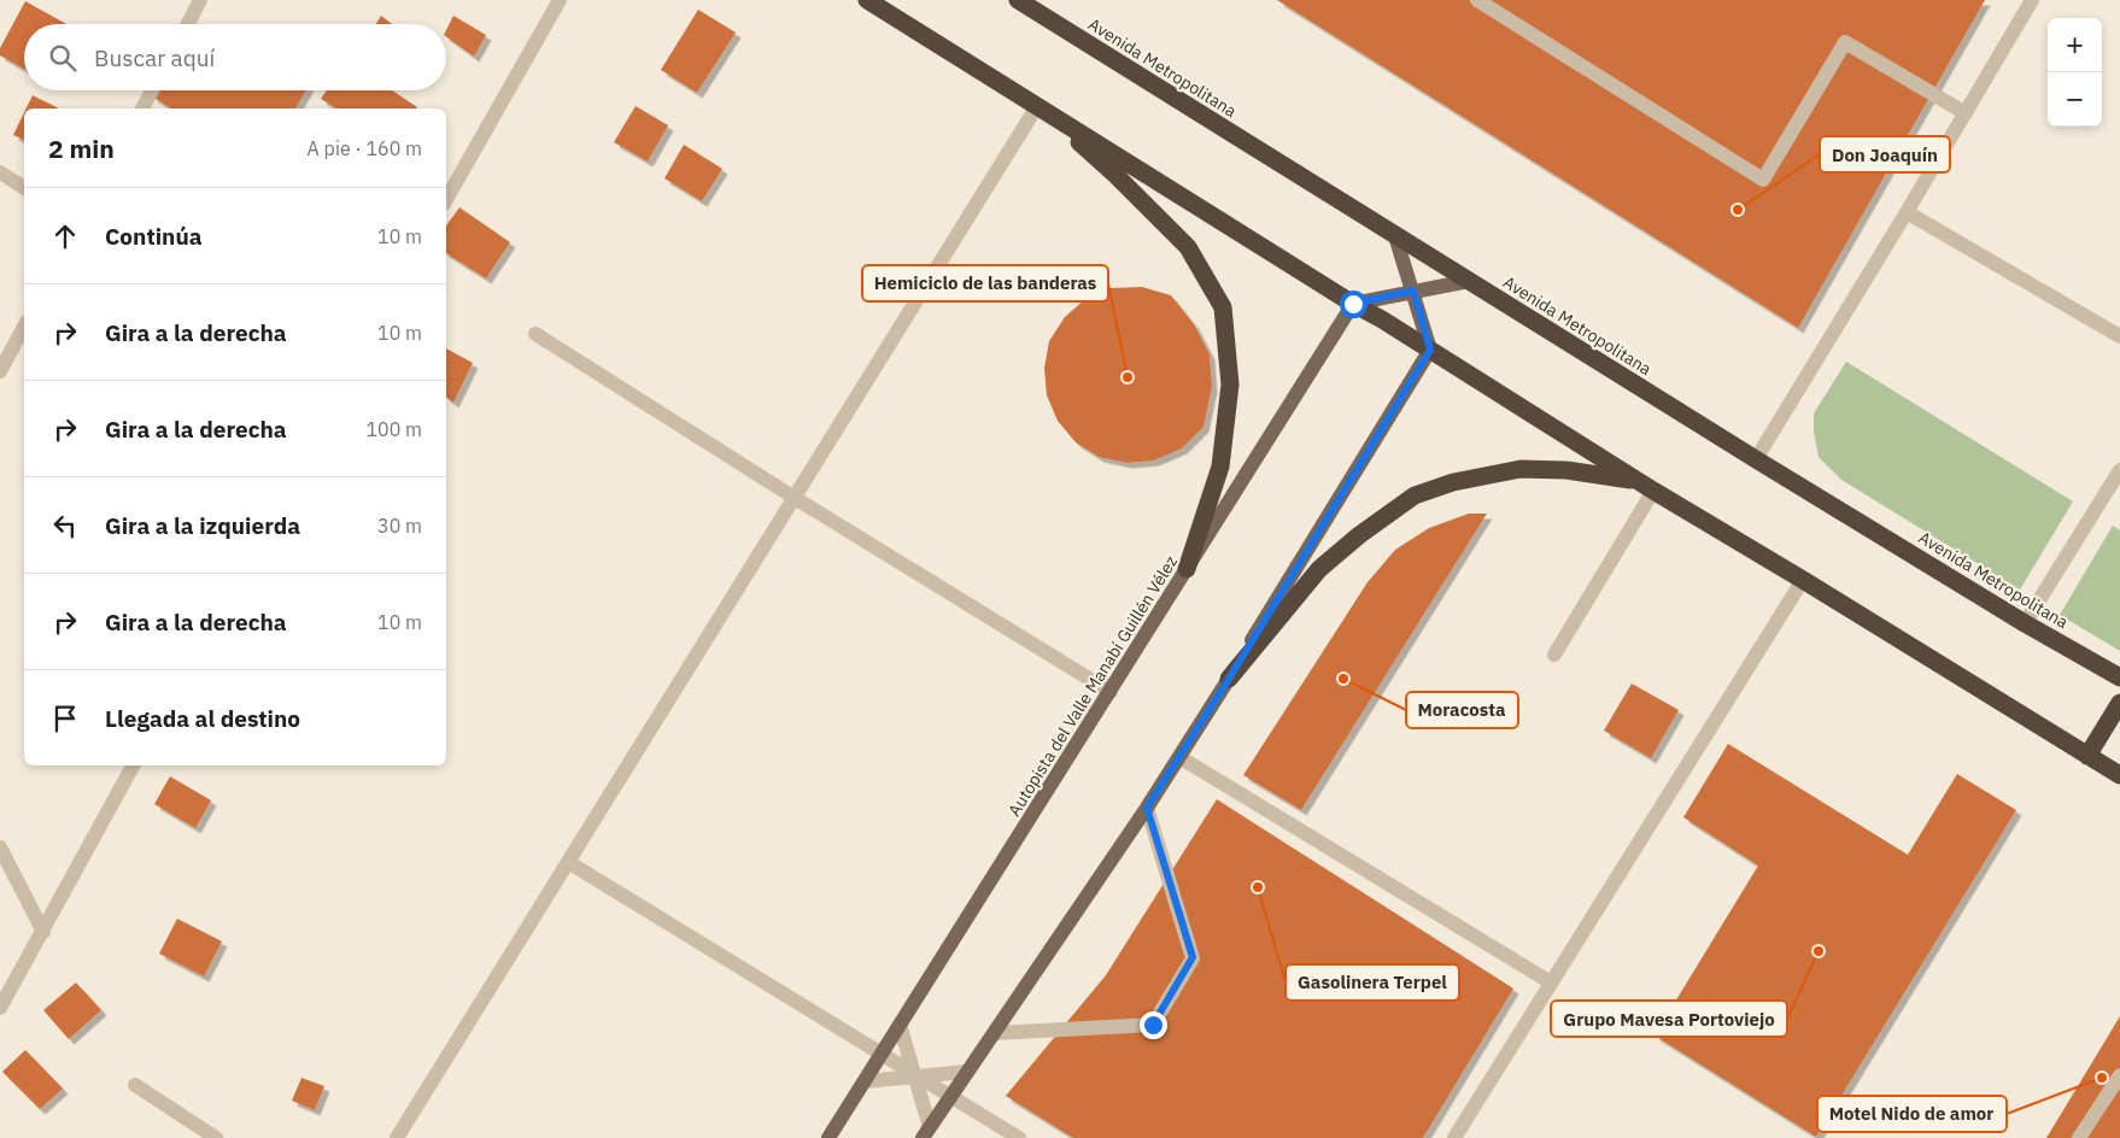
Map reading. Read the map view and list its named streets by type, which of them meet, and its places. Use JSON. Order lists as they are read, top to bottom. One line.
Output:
{"streets":{"highway":["Avenida Metropolitana"],"main road":["Autopista del Valle Manabí Guillén Vélez"]},"places":["Don Joaquín","Hemiciclo de las banderas","Moracosta","Gasolinera Terpel","Grupo Mavesa Portoviejo","Motel Nido de amor"],"page":{"map_buttons":["+","−"],"search":"Buscar aquí","heading":["2 min","A pie · 160 m"],"list":[["Continúa","10 m"],["Gira a la derecha","10 m"],["Gira a la derecha","100 m"],["Gira a la izquierda","30 m"],["Gira a la derecha","10 m"],"Llegada al destino"]}}
